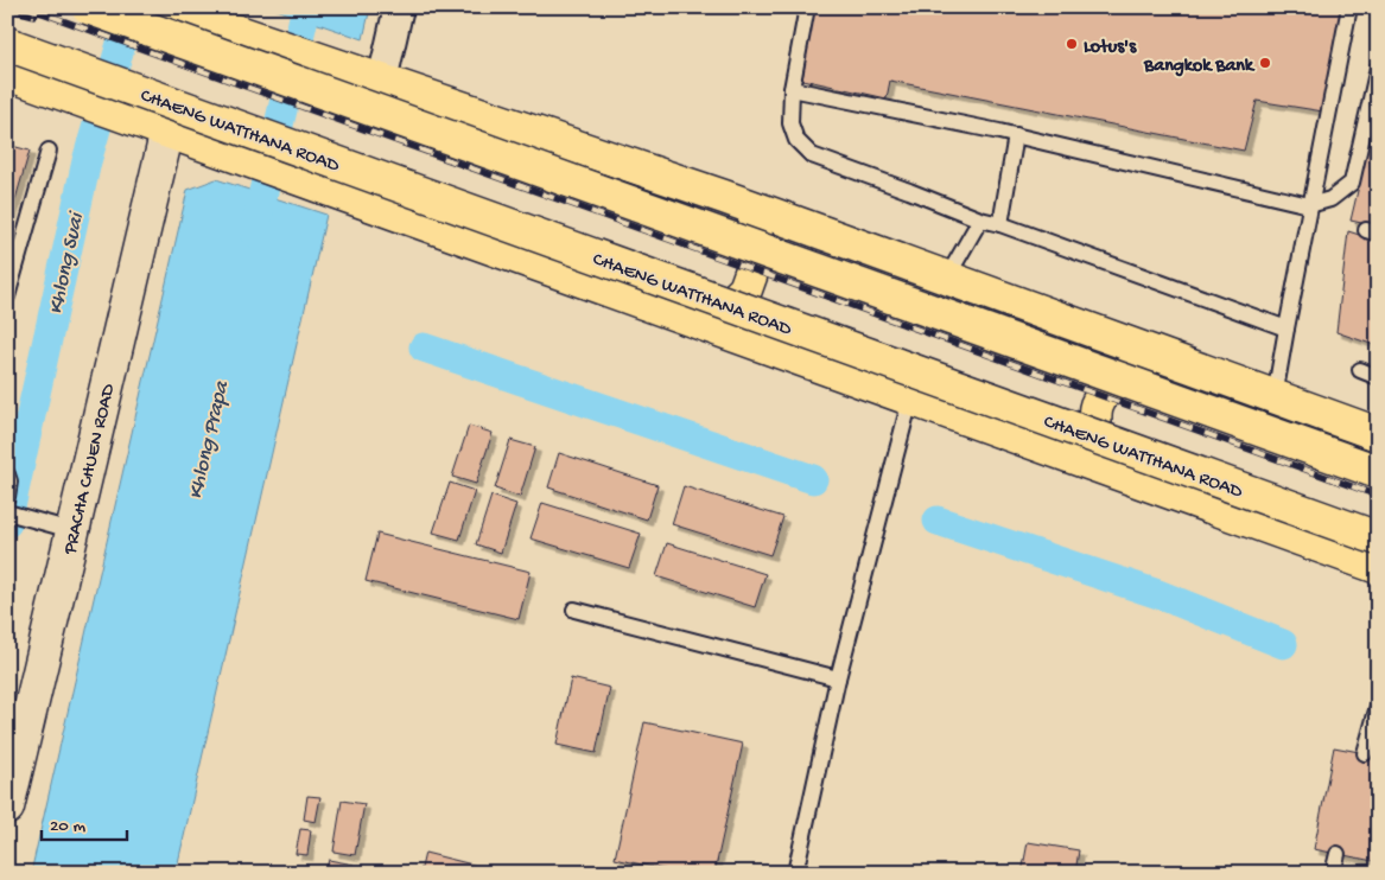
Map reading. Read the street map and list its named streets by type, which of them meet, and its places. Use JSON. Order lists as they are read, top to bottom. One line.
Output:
{"streets":{"main road":["CHAENG WATTHANA ROAD","PRACHA CHUEN ROAD"]},"crossings":[["CHAENG WATTHANA ROAD","PRACHA CHUEN ROAD"]],"water":["Khlong Suai","Khlong Prapa"],"places":["Lotus's","Bangkok Bank"],"scale_bar":"20 m"}
